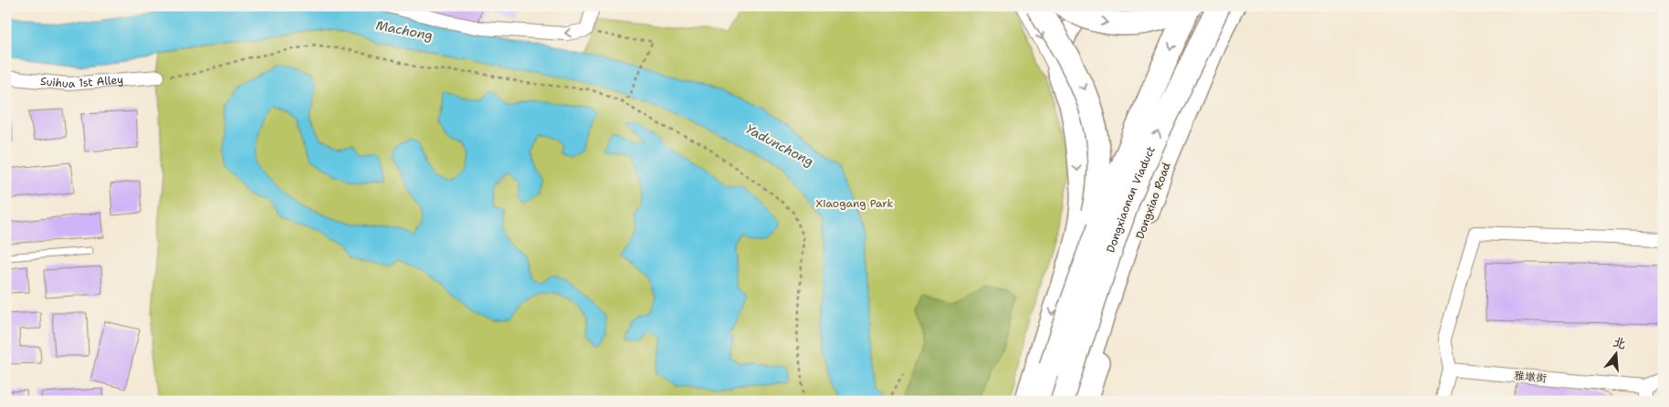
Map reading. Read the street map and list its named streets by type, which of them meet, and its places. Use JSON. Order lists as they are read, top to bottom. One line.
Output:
{"streets":{"highway":["Dongxiaonan Viaduct"],"main road":["Dongxiao Road"],"street":["Suihua 1st Alley","雅墩街"]},"water":["Machong","Yadunchong"],"parks":["Xiaogang Park"],"north":"top"}
